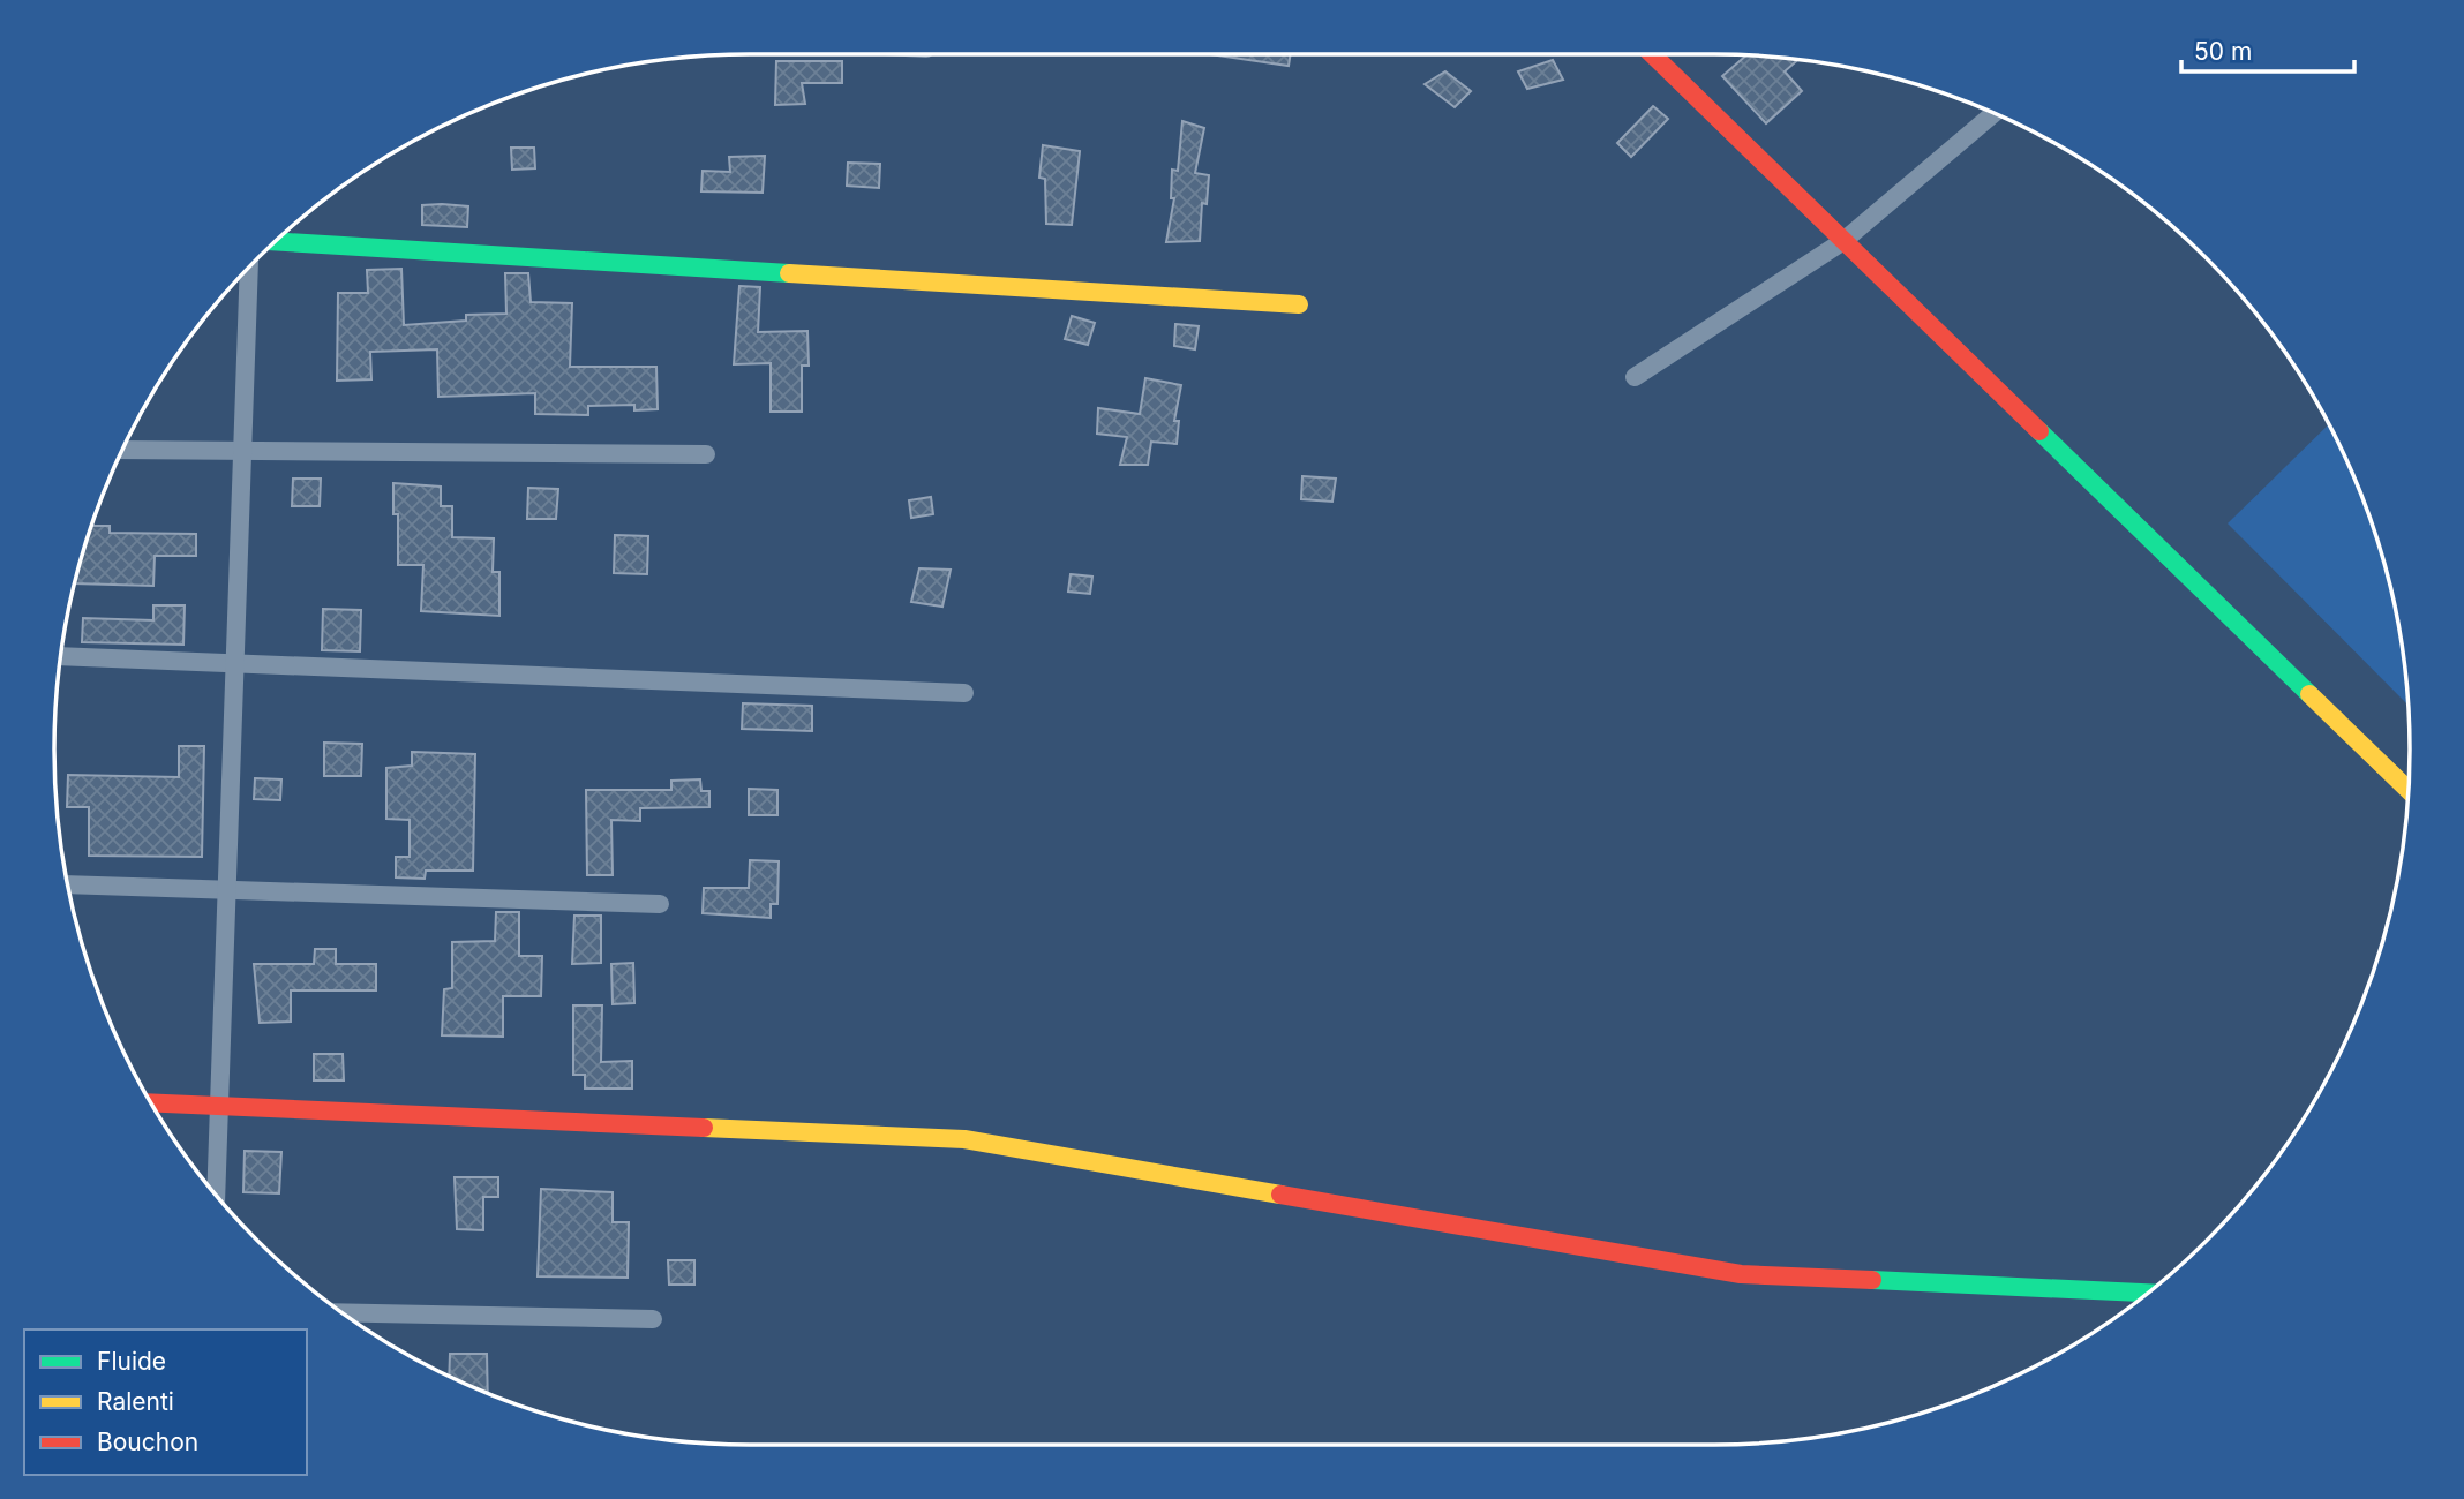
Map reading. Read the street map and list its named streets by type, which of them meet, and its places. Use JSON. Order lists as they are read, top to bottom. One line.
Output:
{"legend":["Fluide","Ralenti","Bouchon"],"scale_bar":"50 m"}
